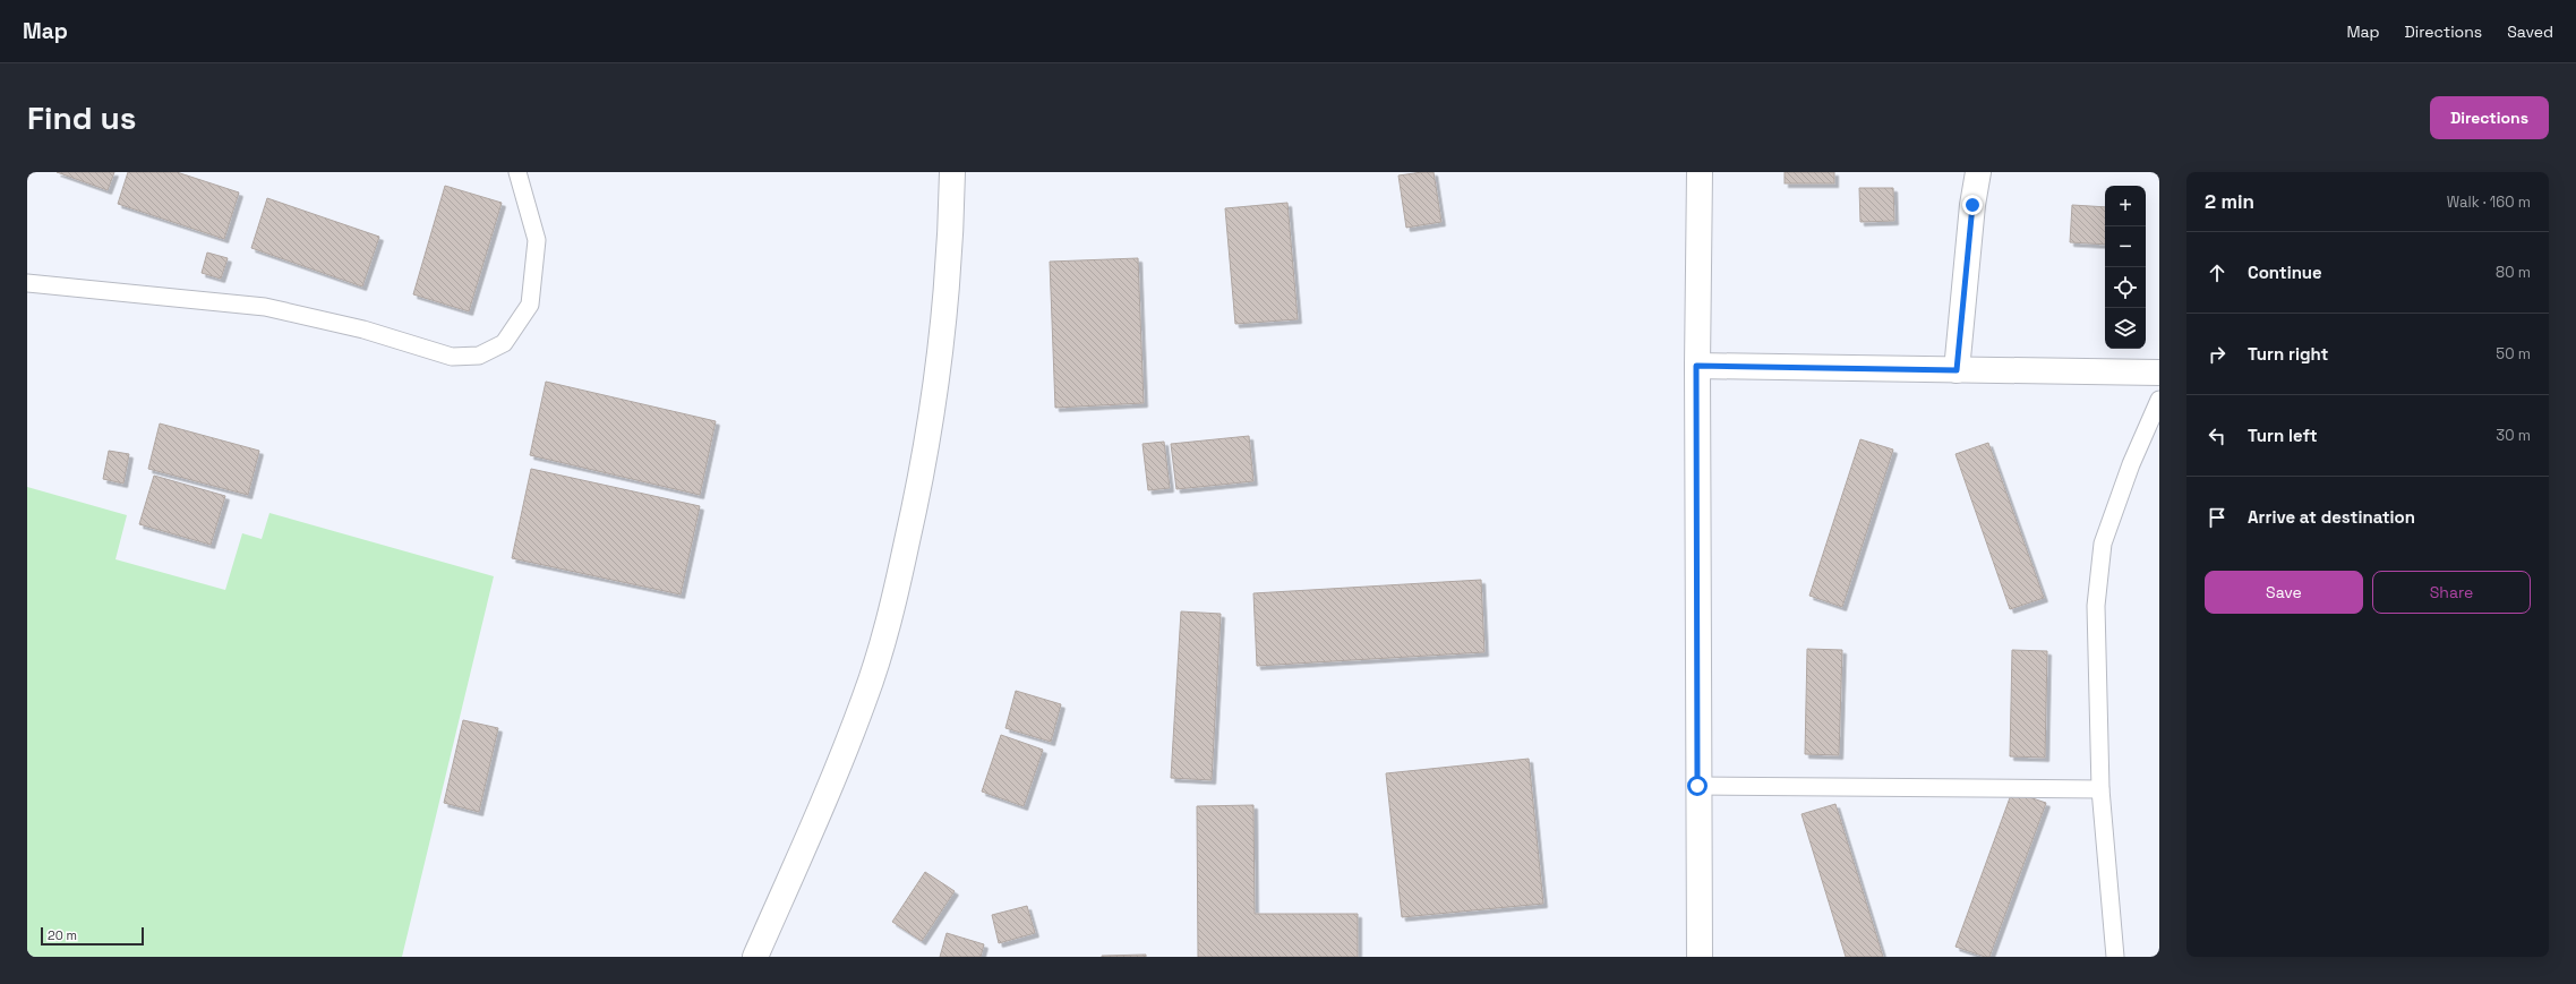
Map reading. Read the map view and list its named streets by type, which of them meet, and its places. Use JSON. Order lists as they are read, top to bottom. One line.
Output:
{"scale_bar":"20 m","page":{"header":"Map","nav":["Map","Directions","Saved"],"buttons":["Directions",["Save","Share"]],"title":"Find us","heading":["2 min","Walk · 160 m"],"map_buttons":["+","−"],"list":[["Continue","80 m"],["Turn right","50 m"],["Turn left","30 m"],"Arrive at destination"],"scale":"20 m"}}
